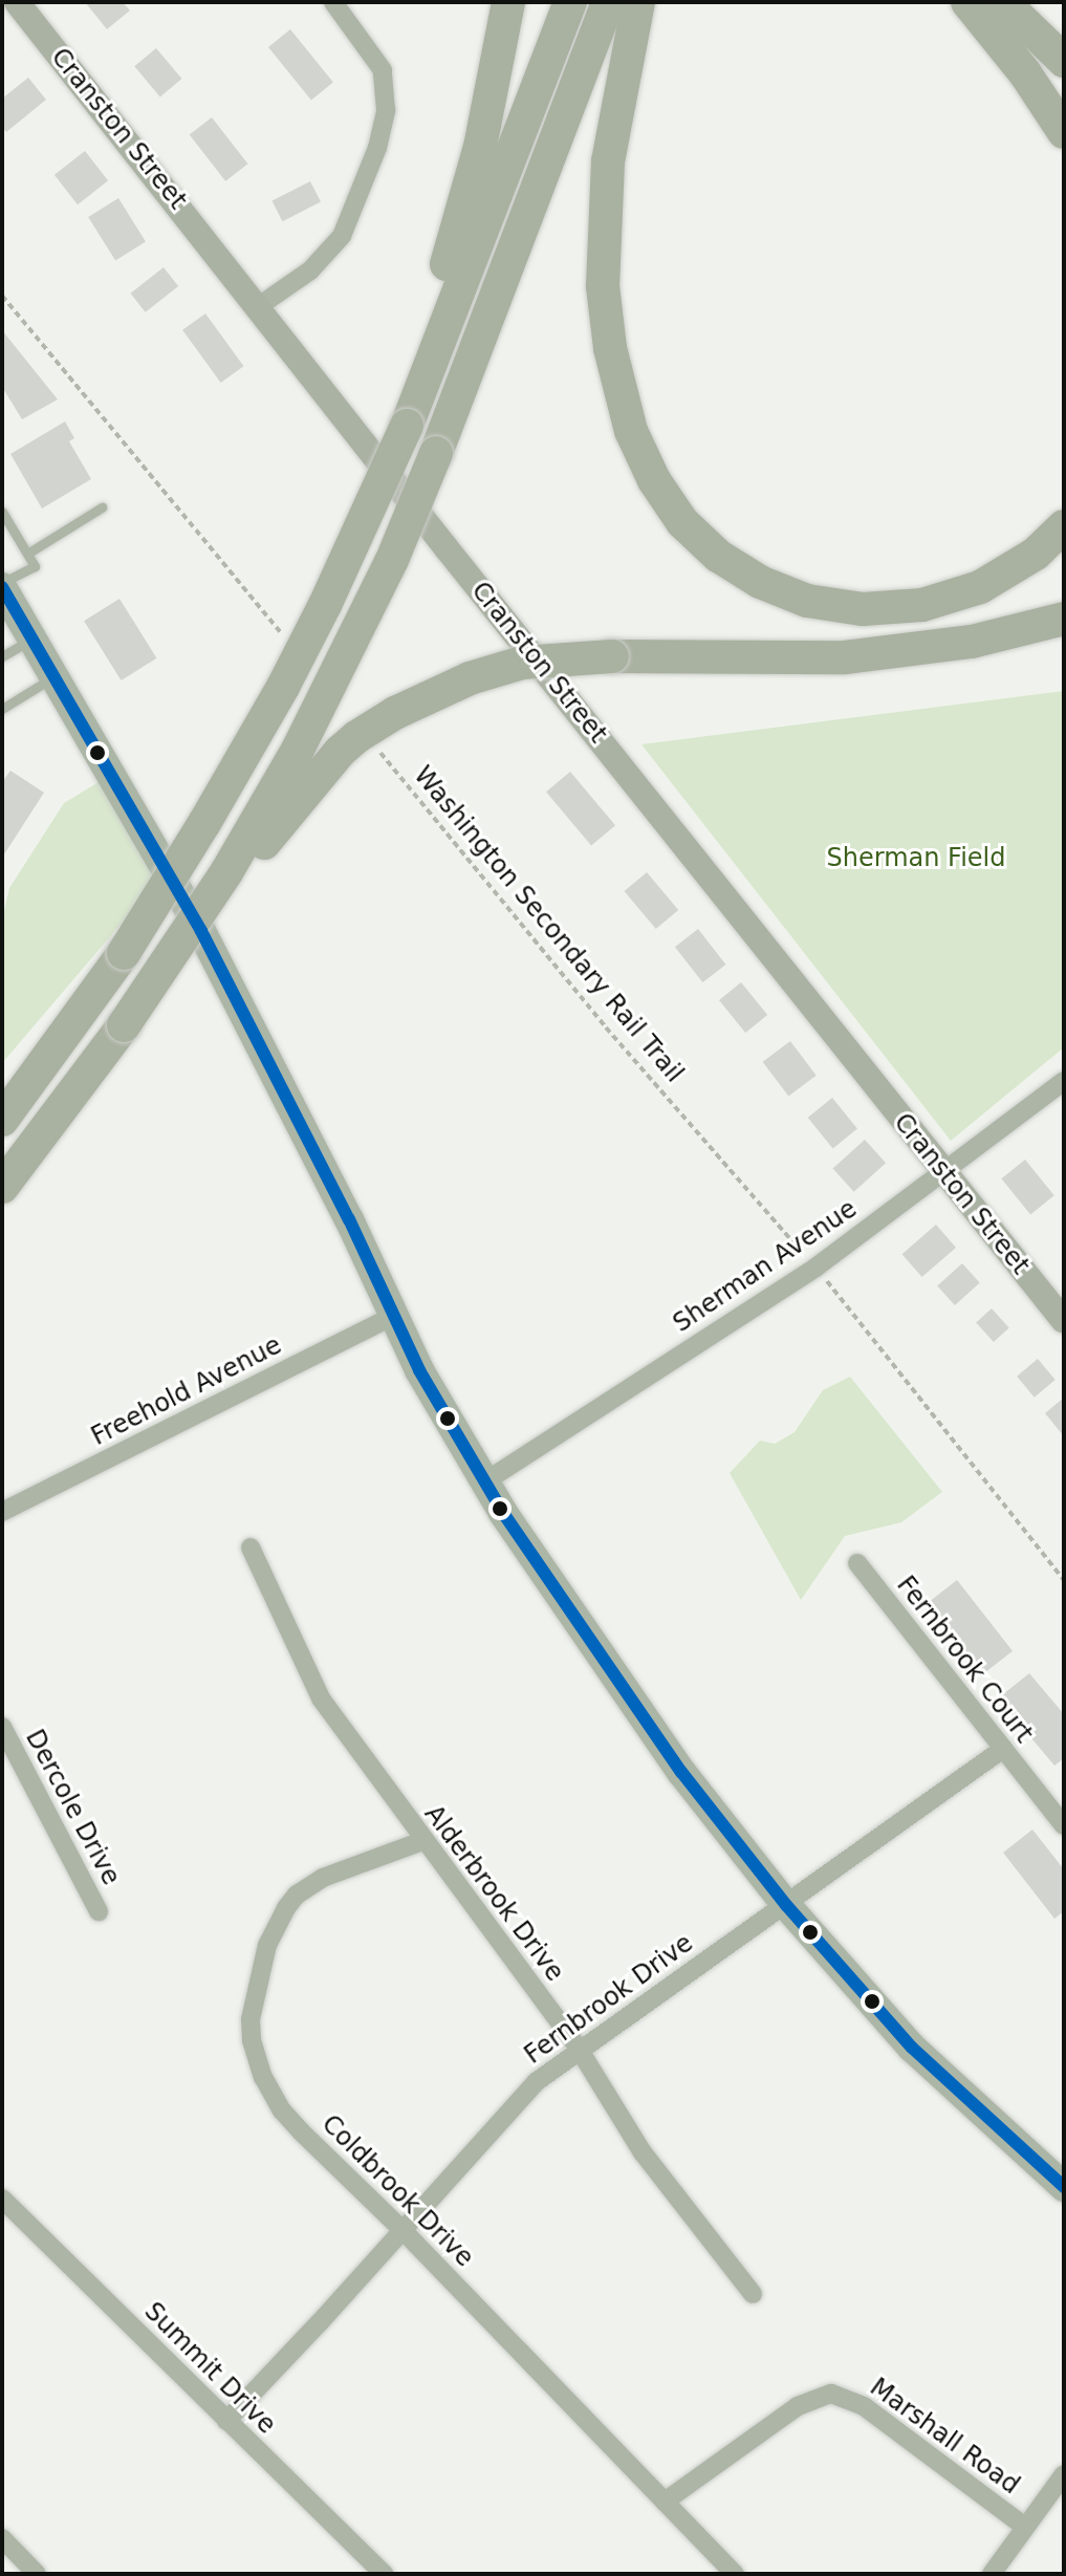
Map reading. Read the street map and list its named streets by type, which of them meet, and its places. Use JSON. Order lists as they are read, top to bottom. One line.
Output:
{"streets":{"street":["Cranston Street","Sherman Avenue","Freehold Avenue","Fernbrook Court","Dercole Drive","Alderbrook Drive","Fernbrook Drive","Coldbrook Drive","Summit Drive","Marshall Road"],"path":["Washington Secondary Rail Trail"]},"crossings":[["Cranston Street","Sherman Avenue"],["Washington Secondary Rail Trail","Sherman Avenue"],["Fernbrook Court","Fernbrook Drive"],["Alderbrook Drive","Fernbrook Drive"],["Alderbrook Drive","Coldbrook Drive"],["Fernbrook Drive","Coldbrook Drive"],["Fernbrook Drive","Summit Drive"],["Coldbrook Drive","Marshall Road"]],"parks":["Sherman Field"]}
